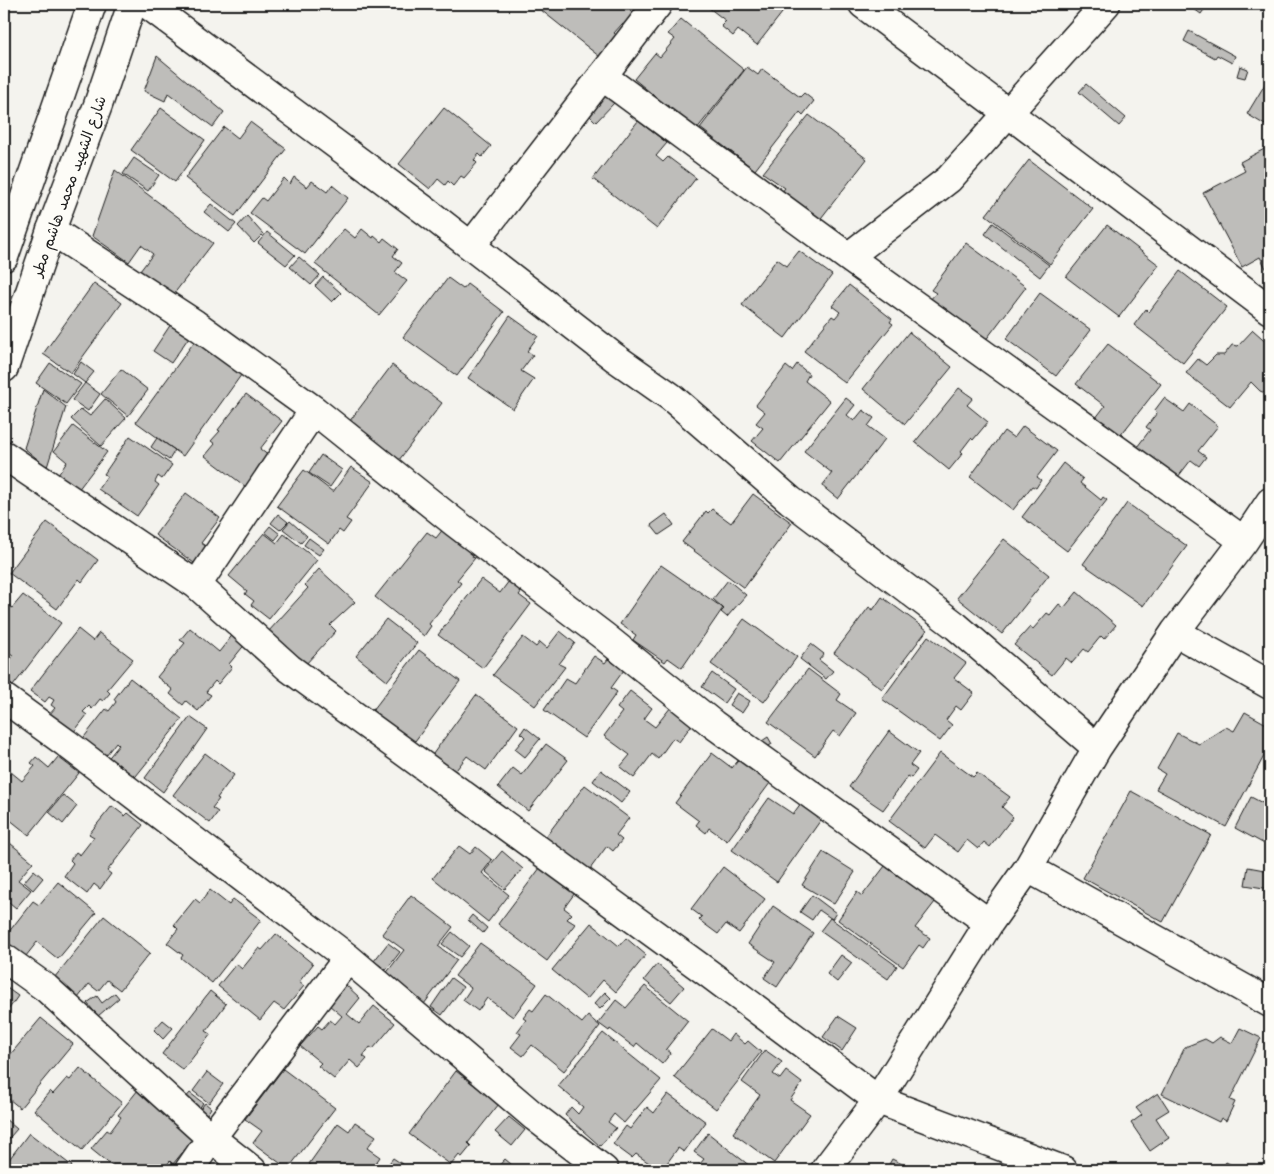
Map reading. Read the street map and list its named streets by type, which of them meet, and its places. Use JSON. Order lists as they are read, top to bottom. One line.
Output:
{"streets":{"street":["شارع الشهيد محمد هاشم مطر"]}}
